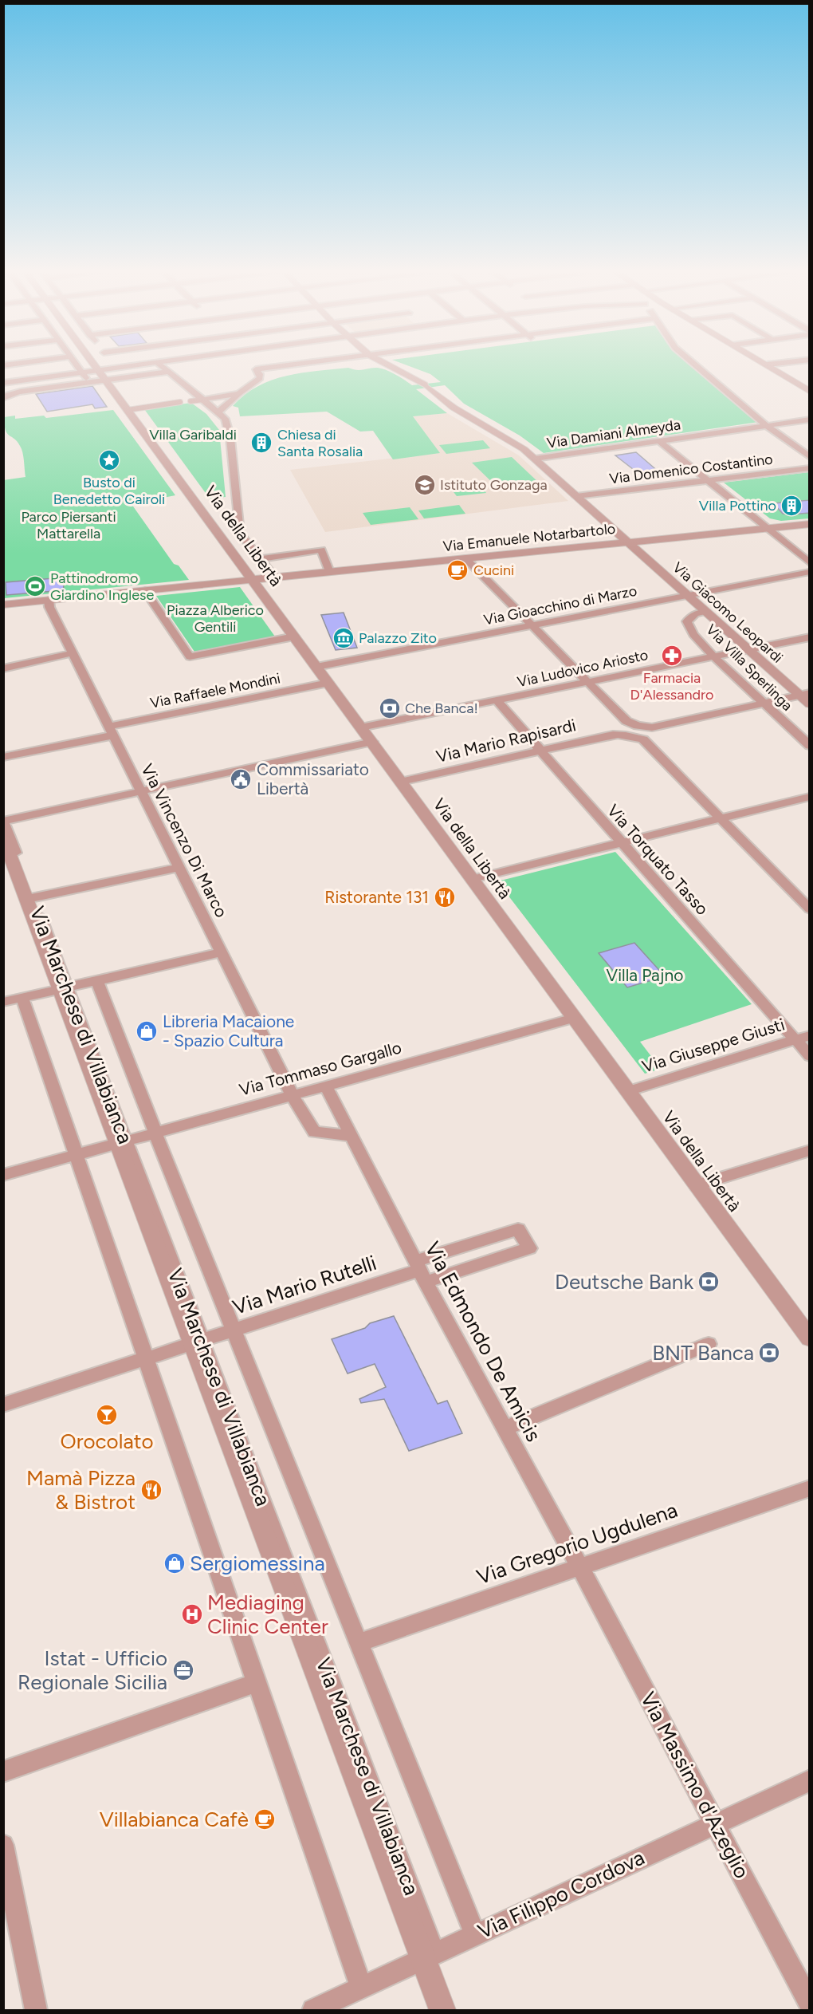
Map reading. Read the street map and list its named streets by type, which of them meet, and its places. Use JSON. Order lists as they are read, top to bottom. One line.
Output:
{"streets":{"street":["Via Damiani Almeyda","Via Domenico Costantino","Via della Libertà","Via Emanuele Notarbartolo","Via Gioacchino di Marzo","Via Giacomo Leopardi","Via Villa Sperlinga","Via Ludovico Ariosto","Via Raffaele Mondini","Via Mario Rapisardi","Via Vincenzo Di Marco","Via Torquato Tasso","Via Marchese di Villabianca","Via Giuseppe Giusti","Via Tommaso Gargallo","Via Mario Rutelli","Via Edmondo De Amicis","Via Gregorio Ugdulena","Via Massimo d'Azeglio","Via Filippo Cordova"]},"crossings":[["Via Damiani Almeyda","Via Giacomo Leopardi"],["Via Domenico Costantino","Via Giacomo Leopardi"],["Via della Libertà","Via Emanuele Notarbartolo"],["Via della Libertà","Via Gioacchino di Marzo"],["Via della Libertà","Via Ludovico Ariosto"],["Via della Libertà","Via Raffaele Mondini"],["Via della Libertà","Via Mario Rapisardi"],["Via della Libertà","Via Giuseppe Giusti"],["Via della Libertà","Via Tommaso Gargallo"],["Via Emanuele Notarbartolo","Via Giacomo Leopardi"],["Via Emanuele Notarbartolo","Via Vincenzo Di Marco"],["Via Gioacchino di Marzo","Via Giacomo Leopardi"],["Via Giacomo Leopardi","Via Villa Sperlinga"],["Via Giacomo Leopardi","Via Ludovico Ariosto"],["Via Villa Sperlinga","Via Ludovico Ariosto"],["Via Ludovico Ariosto","Via Torquato Tasso"],["Via Raffaele Mondini","Via Vincenzo Di Marco"],["Via Mario Rapisardi","Via Torquato Tasso"],["Via Vincenzo Di Marco","Via Tommaso Gargallo"],["Via Torquato Tasso","Via Giuseppe Giusti"],["Via Marchese di Villabianca","Via Tommaso Gargallo"],["Via Marchese di Villabianca","Via Mario Rutelli"],["Via Marchese di Villabianca","Via Gregorio Ugdulena"],["Via Marchese di Villabianca","Via Filippo Cordova"],["Via Tommaso Gargallo","Via Edmondo De Amicis"],["Via Mario Rutelli","Via Edmondo De Amicis"],["Via Edmondo De Amicis","Via Gregorio Ugdulena"],["Via Edmondo De Amicis","Via Massimo d'Azeglio"],["Via Gregorio Ugdulena","Via Massimo d'Azeglio"],["Via Massimo d'Azeglio","Via Filippo Cordova"]],"parks":["Villa Garibaldi","Parco Piersanti Mattarella","Piazza Alberico Gentili","Villa Pajno"],"places":{"building":["Chiesa di Santa Rosalia","Villa Pottino"],"place":["Busto di Benedetto Cairoli"],"school or university":["Istituto Gonzaga"],"cafe":["Cucini","Villabianca Cafè"],"sports":["Pattinodromo Giardino Inglese"],"museum":["Palazzo Zito"],"pharmacy":["Farmacia D'Alessandro"],"bank":["Che Banca!","Deutsche Bank","BNT Banca"],"public building":["Commissariato Libertà"],"restaurant":["Ristorante 131","Mamà Pizza & Bistrot"],"shop":["Libreria Macaione - Spazio Cultura","Sergiomessina"],"bar":["Orocolato"],"hospital":["Mediaging Clinic Center"],"office":["Istat - Ufficio Regionale Sicilia"]}}
